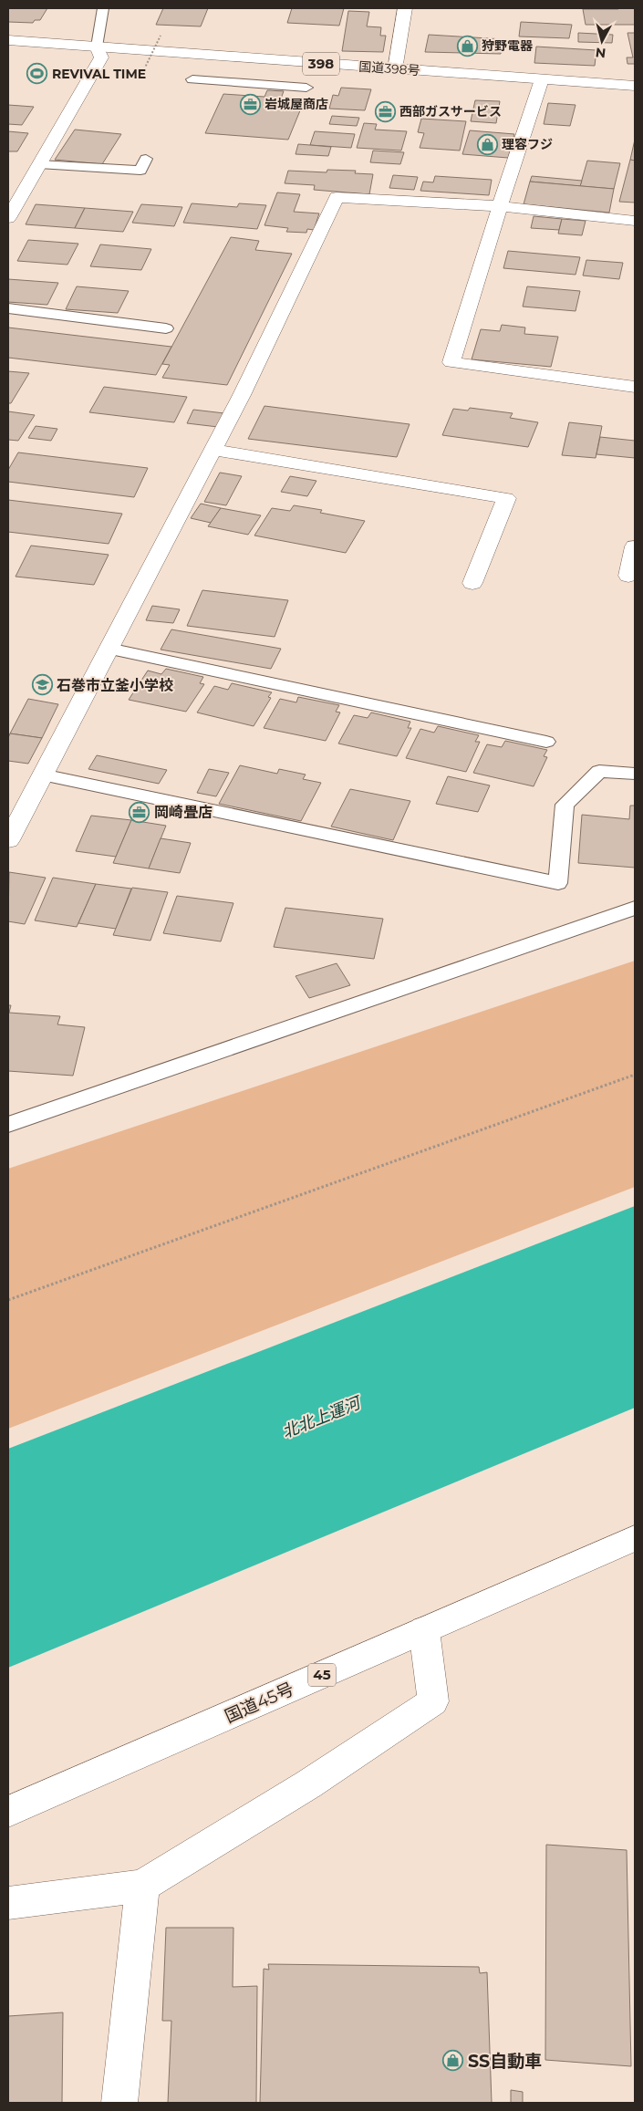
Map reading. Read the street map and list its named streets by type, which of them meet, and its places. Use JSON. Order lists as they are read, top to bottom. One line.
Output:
{"streets":{"main road":["398","国道398号","45","国道45号"]},"water":["北北上運河"],"places":{"shop":["狩野電器","理容フジ","SS自動車"],"sports":["REVIVAL TIME"],"office":["岩城屋商店","西部ガスサービス","岡崎畳店"],"school or university":["石巻市立釜小学校"]},"north":"bottom"}
